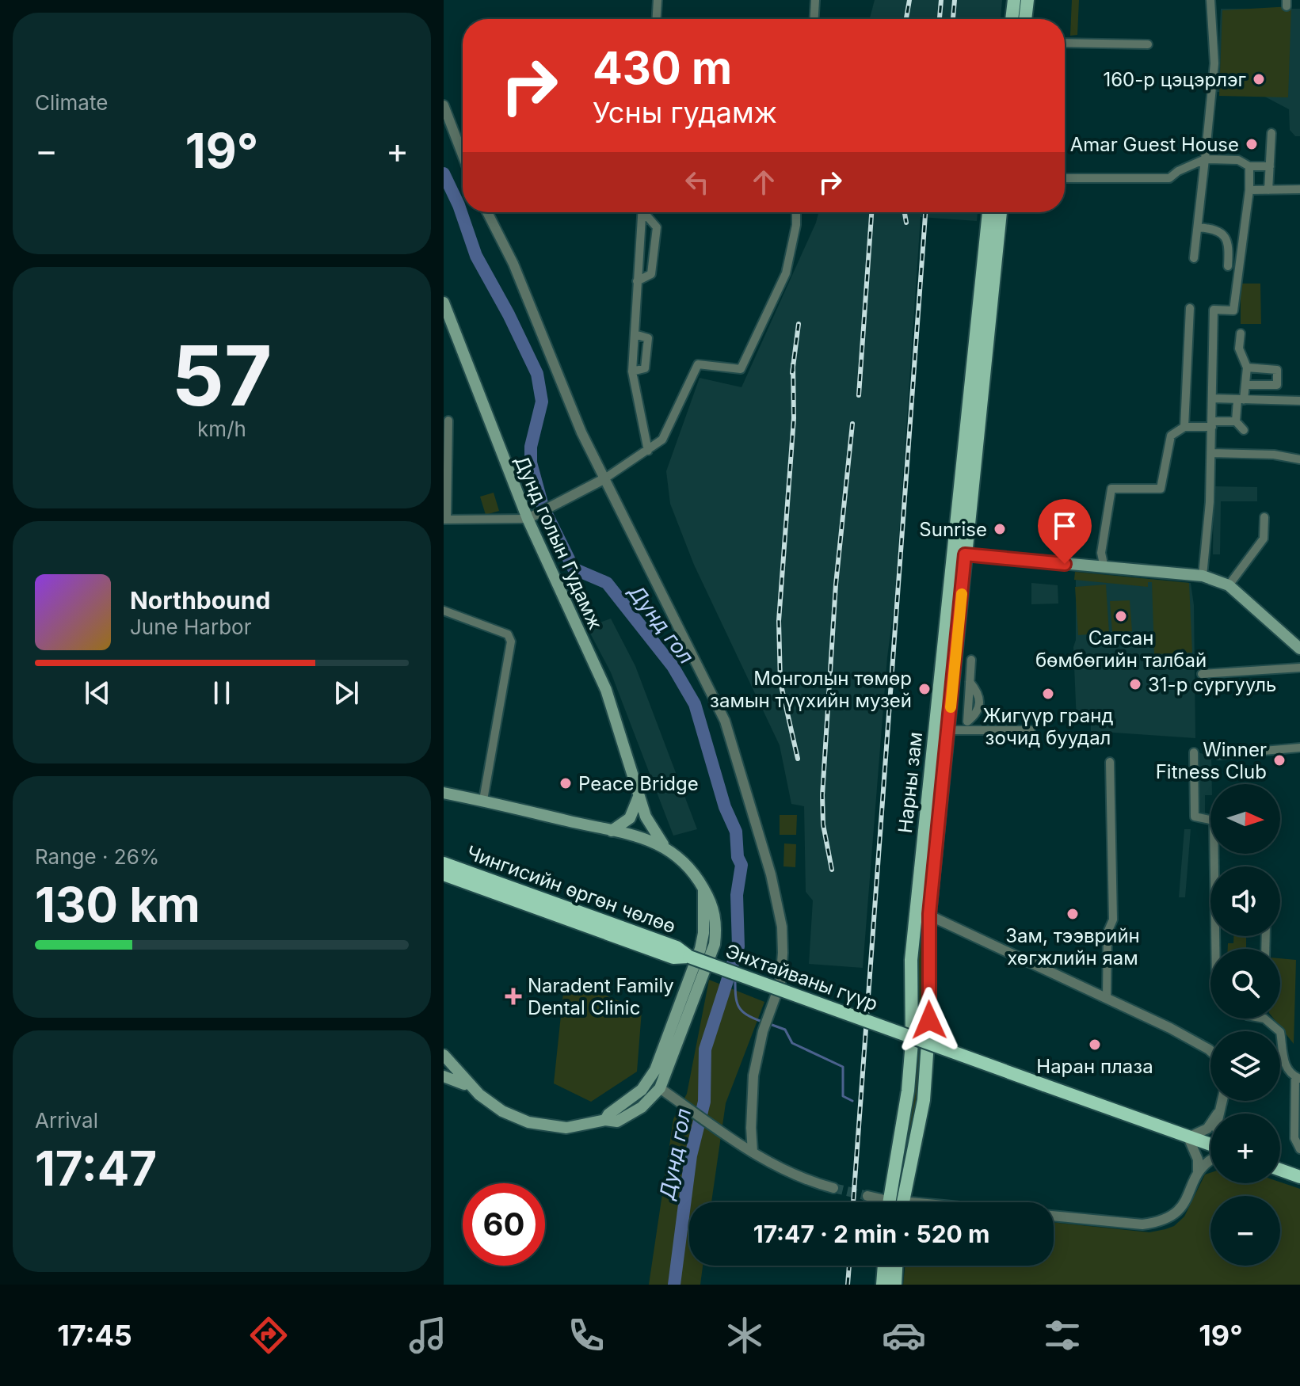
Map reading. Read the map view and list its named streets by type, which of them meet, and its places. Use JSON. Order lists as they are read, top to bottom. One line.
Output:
{"streets":{"highway":["Чингисийн өргөн чөлөө","Энхтайваны гүүр"],"main road":["Дунд голын Гудамж","Нарны зам"]},"crossings":[["Чингисийн өргөн чөлөө","Энхтайваны гүүр"]],"water":["Дунд гол"],"places":{"other":["160-р цэцэрлэг","Amar Guest House","Sunrise","Сагсан бөмбөгийн талбай","31-р сургууль","Монголын төмөр замын түүхийн музей","Жигүүр гранд зочид буудал","Winner Fitness Club","Peace Bridge","Зам, тээврийн хөгжлийн яам","Наран плаза"],"health":["Naradent Family Dental Clinic"]},"north":"right","page":{"tile":["Climate",["57","km/h"],["Range · 26%","130 km"],["Arrival","17:47"]],"turn":["430 m","Усны гудамж"],"heat":["−","19°","+"],"song":["Northbound","June Harbor"],"map_buttons":["+","−"],"limit":"60","trip":"17:47 · 2 min · 520 m","tabs":["17:45","19°"]}}
